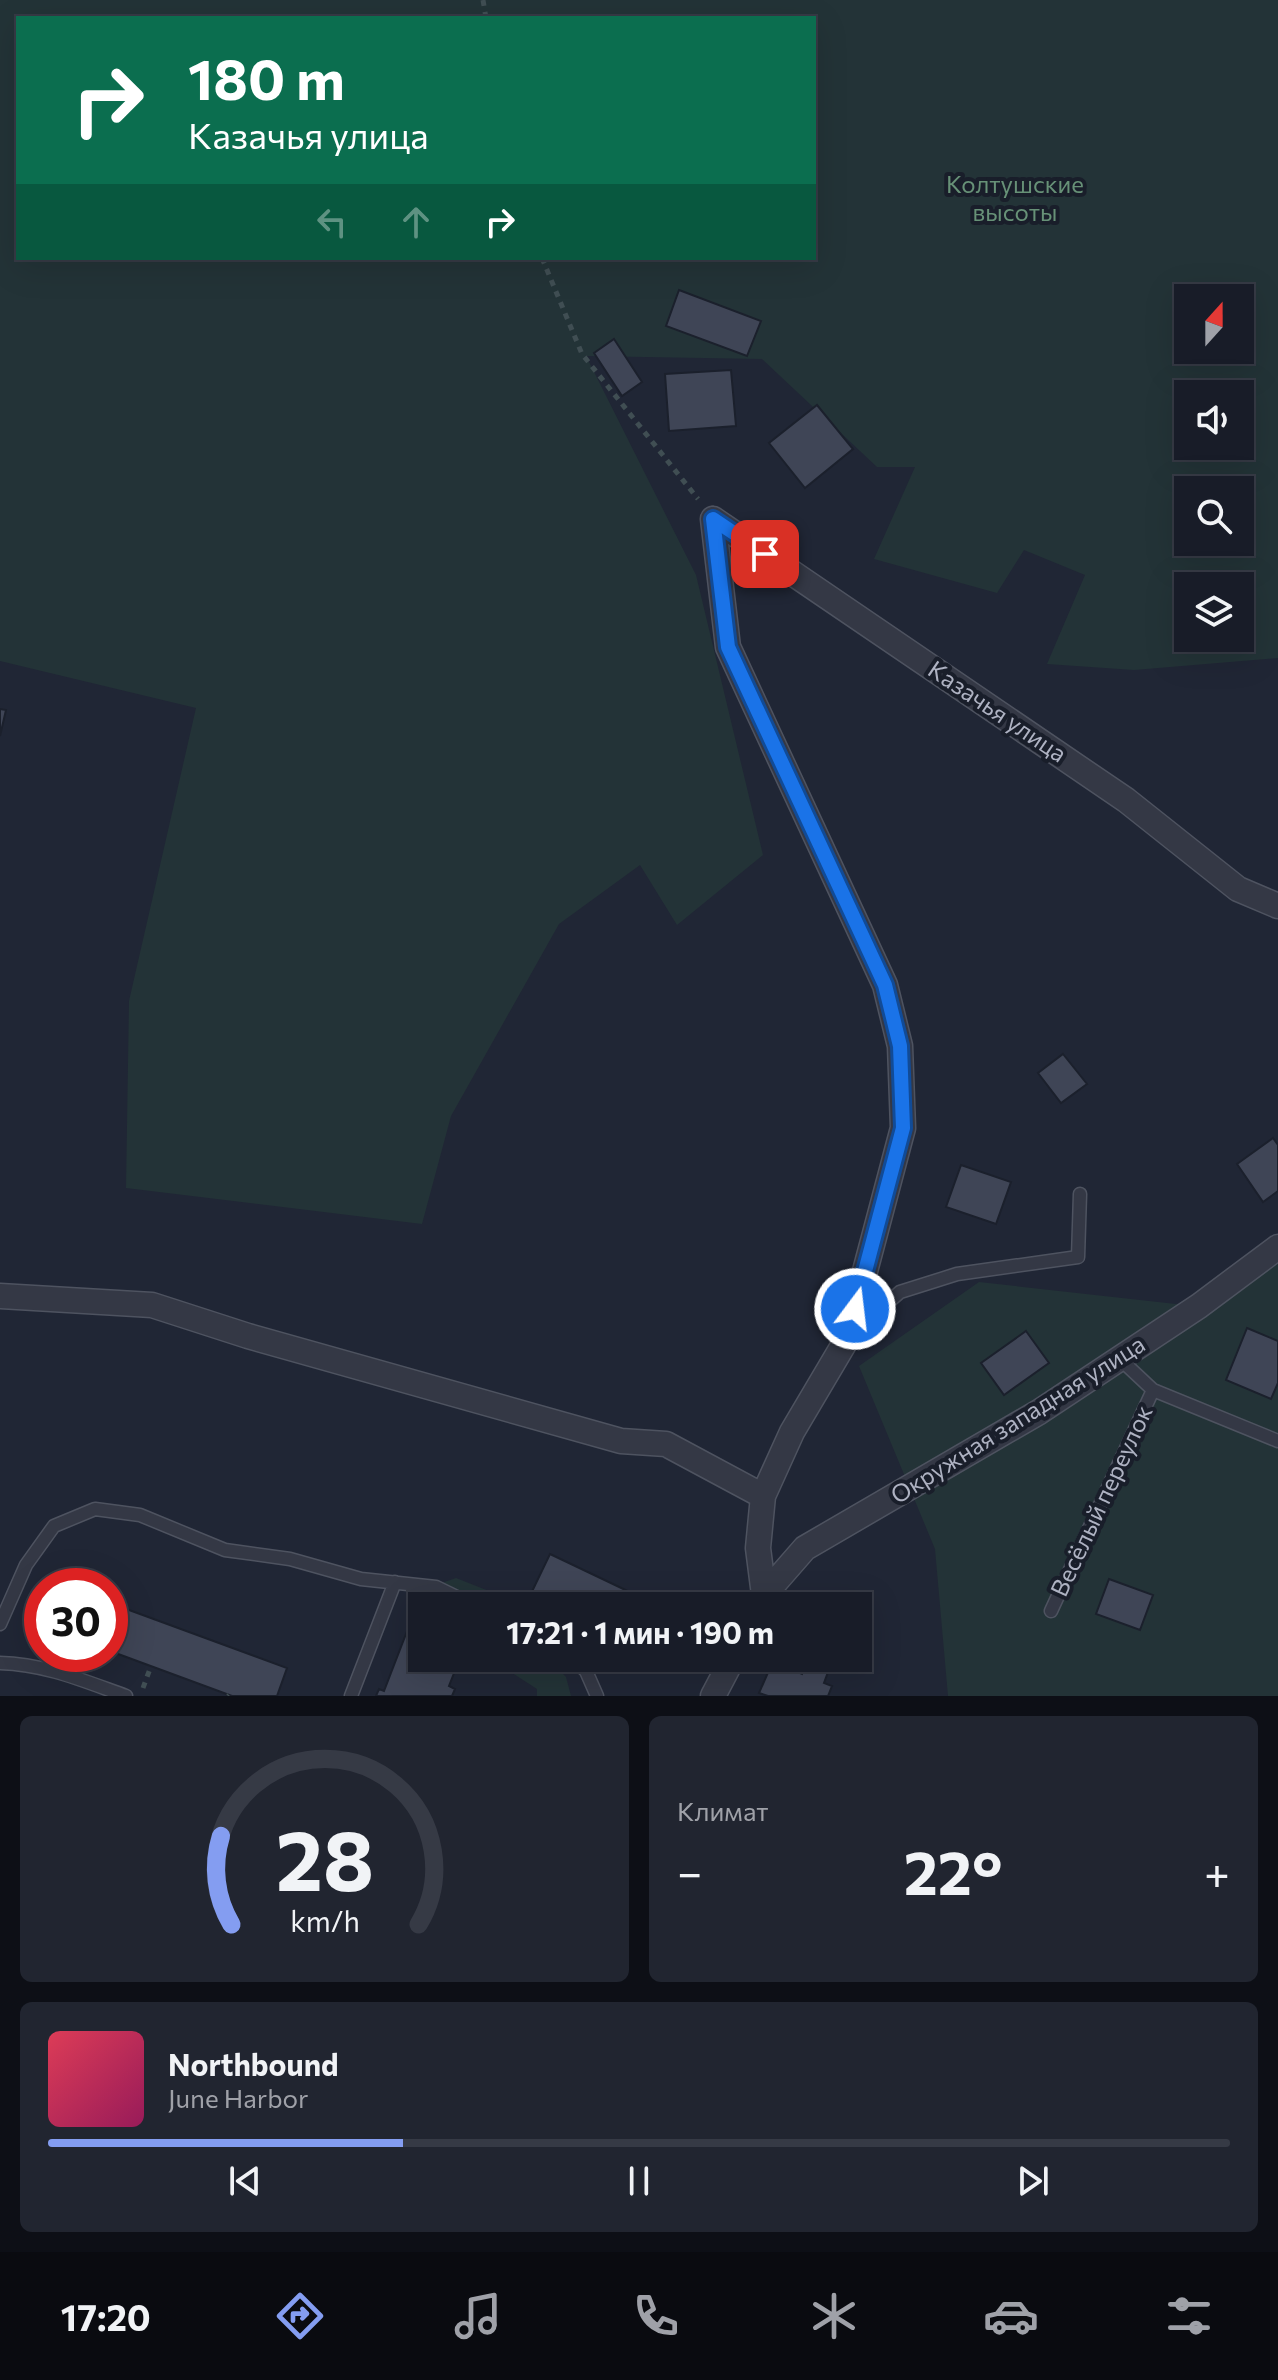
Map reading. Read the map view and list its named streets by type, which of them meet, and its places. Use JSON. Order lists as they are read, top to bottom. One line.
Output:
{"streets":{"street":["Казачья улица","Окружная западная улица"],"lane":["Весёлый переулок"]},"crossings":[["Окружная западная улица","Весёлый переулок"]],"parks":["Колтушские высоты"],"north":"top","page":{"turn":["180 m","Казачья улица"],"limit":"30","trip":"17:21 · 1 мин · 190 m","tile":"Климат","heat":["−","22°","+"],"song":["Northbound","June Harbor"],"tabs":"17:20","gauge":["28","km/h"]}}
